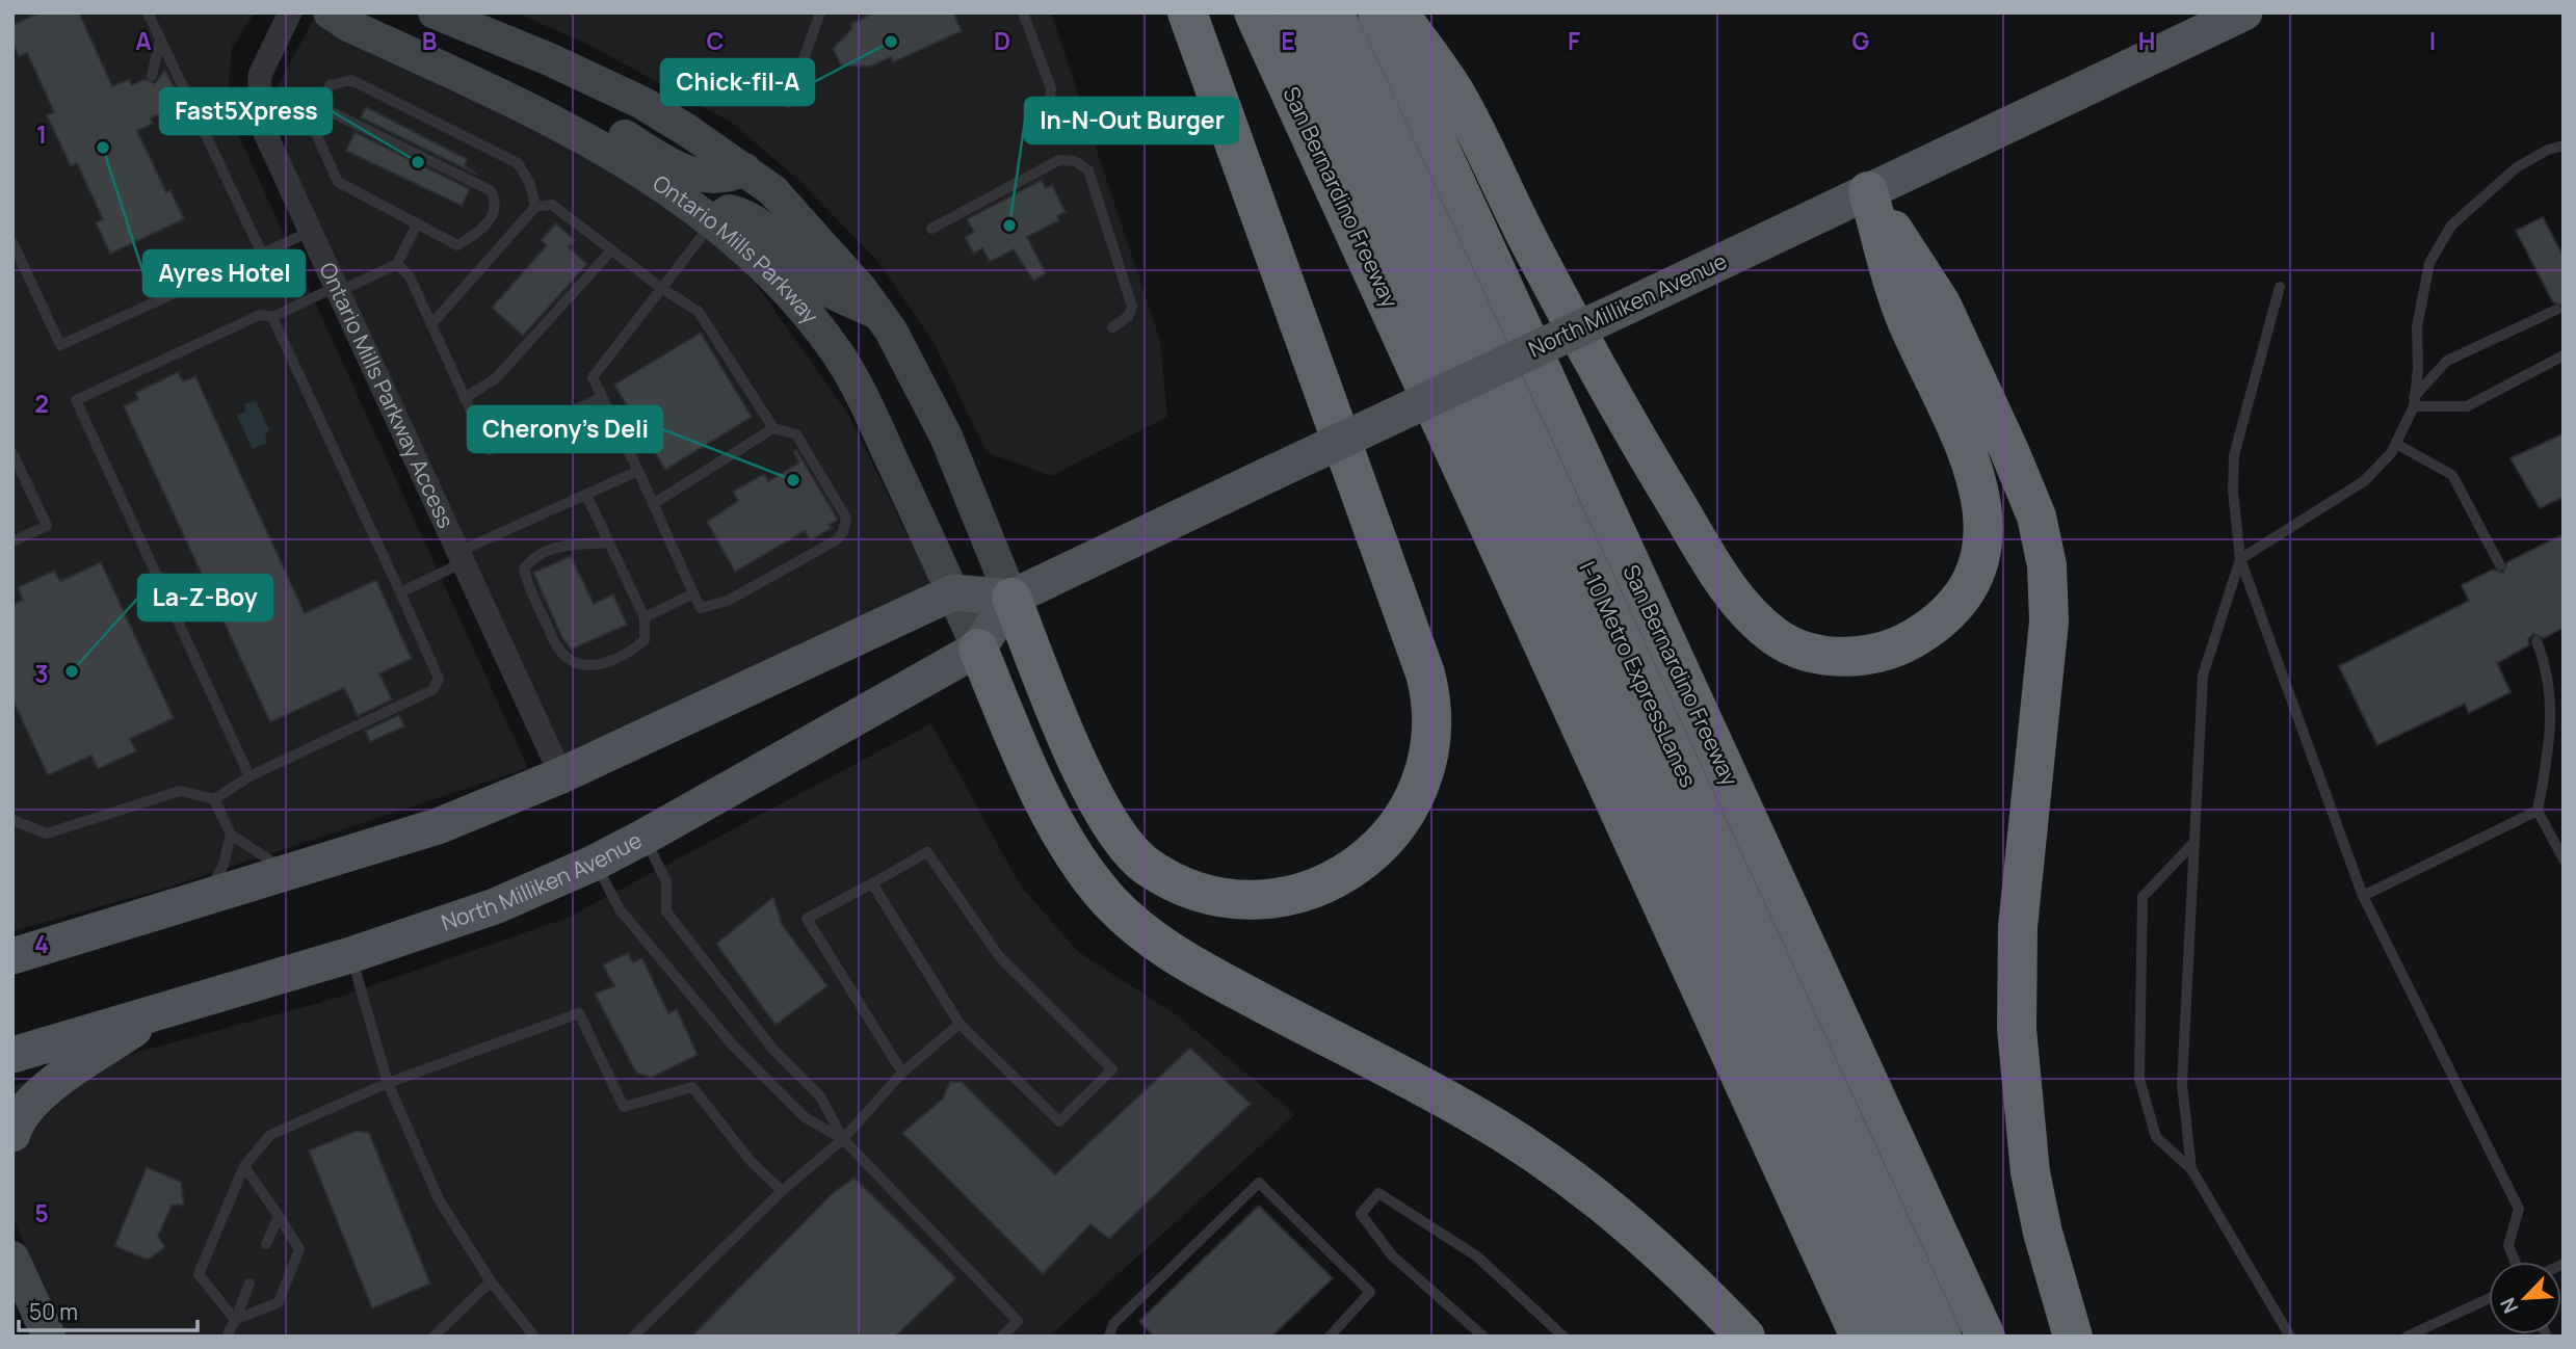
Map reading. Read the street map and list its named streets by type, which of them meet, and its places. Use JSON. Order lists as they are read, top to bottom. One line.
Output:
{"streets":{"highway":["San Bernardino Freeway","I-10 Metro ExpressLanes"],"main road":["Ontario Mills Parkway","North Milliken Avenue"],"street":["Ontario Mills Parkway Access"]},"crossings":[["Ontario Mills Parkway","North Milliken Avenue"]],"places":["Chick-fil-A","Ayres Hotel","Fast5Xpress","In-N-Out Burger","Cherony's Deli","La-Z-Boy"],"scale_bar":"50 m","north":"bottom left","grid":{"columns":["A","B","C","D","E","F","G","H","I"],"rows":["1","2","3","4","5"]}}
